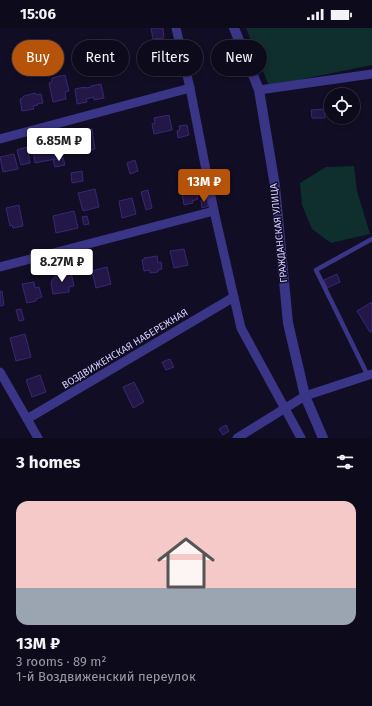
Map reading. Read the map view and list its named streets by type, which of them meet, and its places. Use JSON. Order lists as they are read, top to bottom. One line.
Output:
{"streets":{"street":["ГРАЖДАНСКАЯ УЛИЦА","ВОЗДВИЖЕНСКАЯ НАБЕРЕЖНАЯ"]},"page":{"status":"15:06","chip":["Buy","Rent","Filters","New"],"price":["6.85M ₽","13M ₽","8.27M ₽"],"heading":"3 homes","list":[{"name":"13M ₽","note":"3 rooms · 89 m² · 1-й Воздвиженский переулок"}]}}
